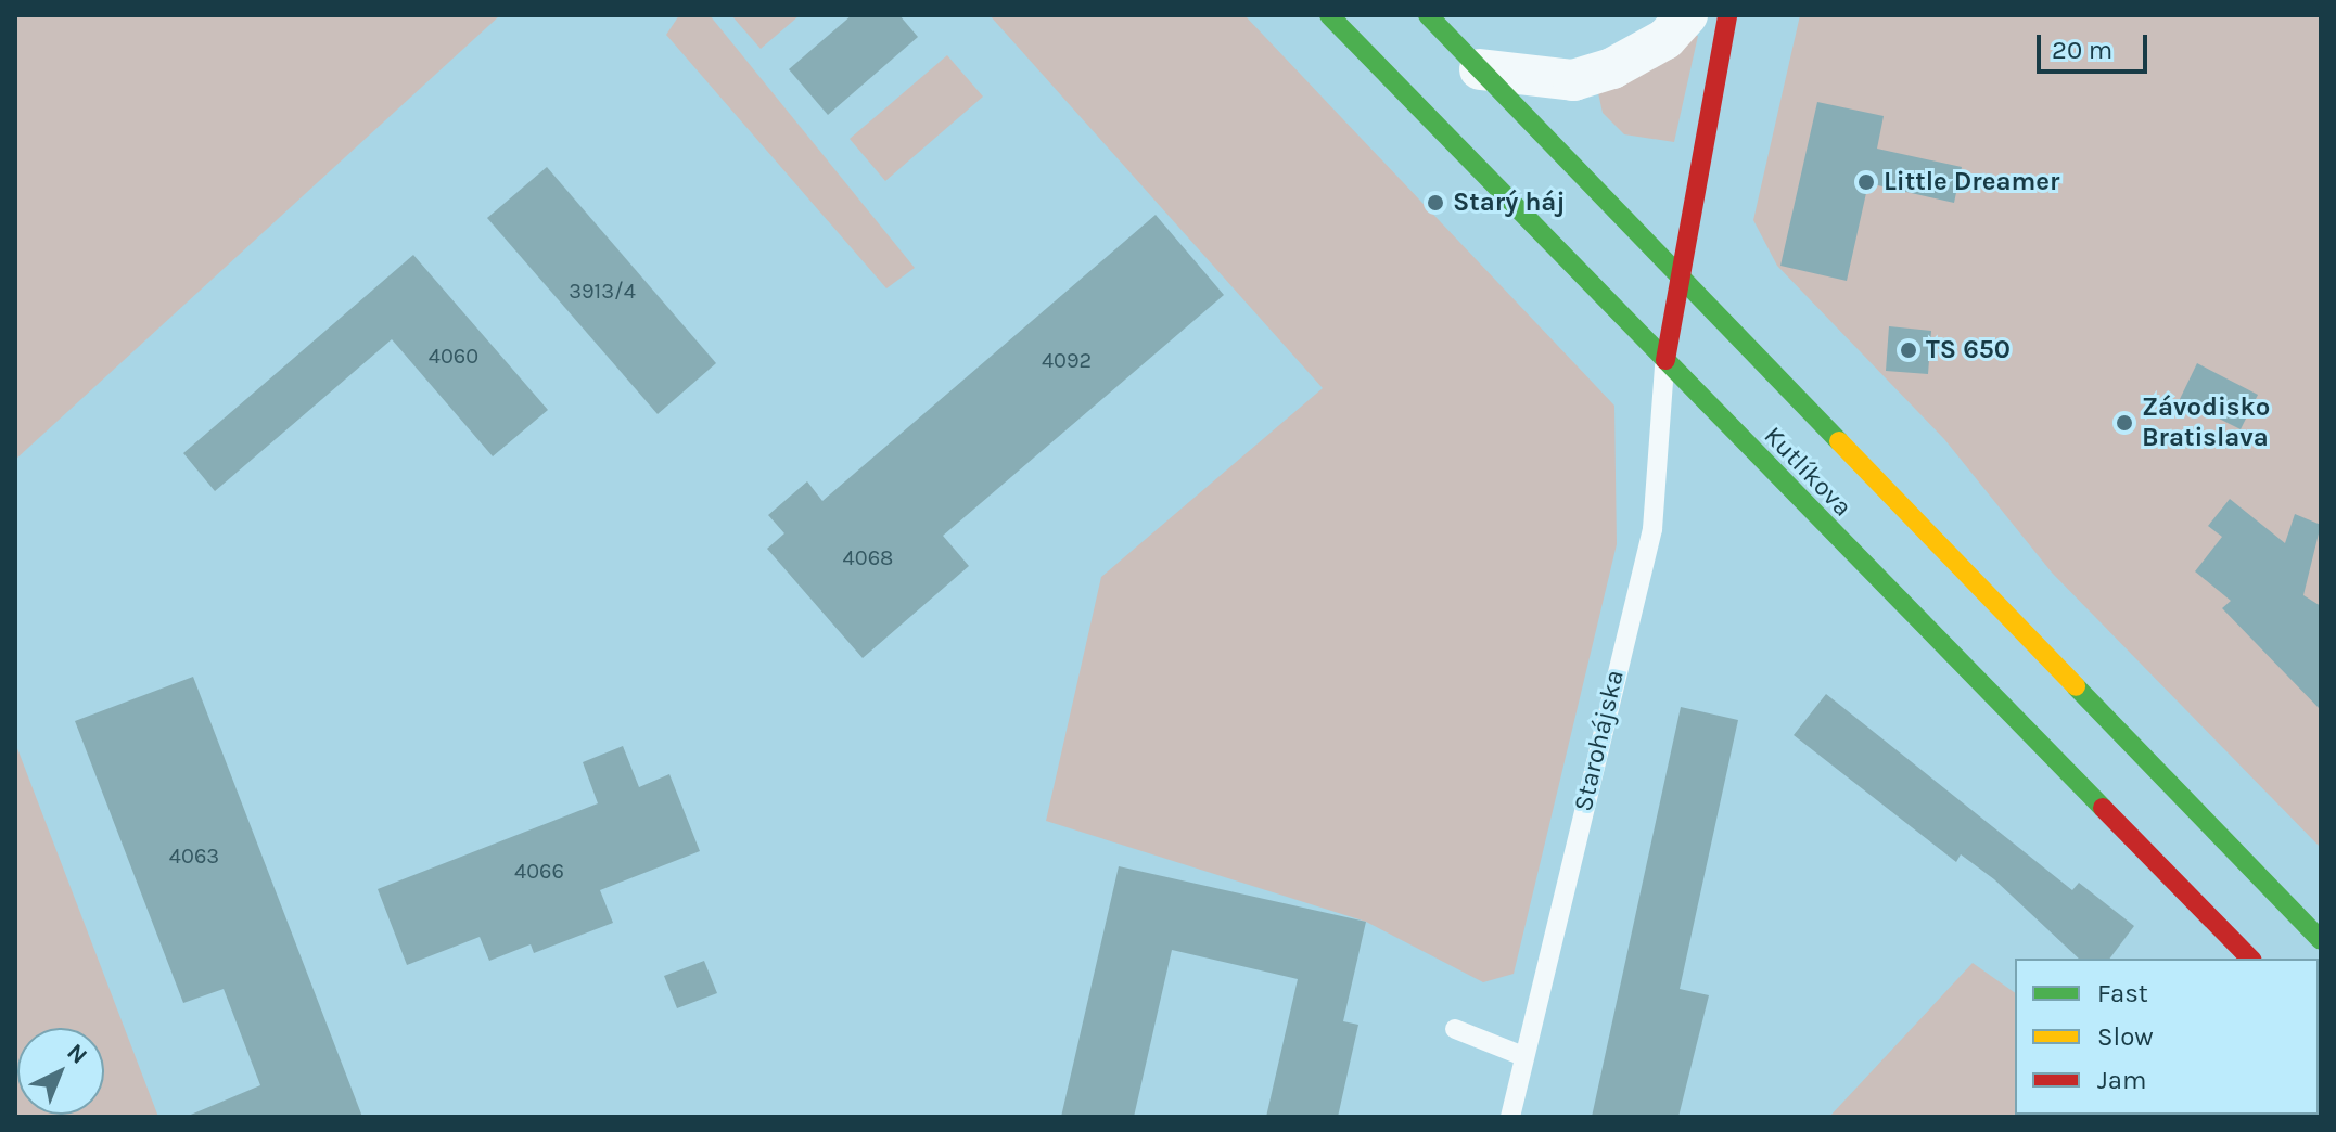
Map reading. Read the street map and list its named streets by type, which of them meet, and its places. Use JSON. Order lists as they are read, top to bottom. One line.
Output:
{"streets":{"main road":["Kutlíkova","Starohájska"]},"crossings":[["Kutlíkova","Starohájska"]],"places":["Little Dreamer","Starý háj","TS 650","Závodisko Bratislava"],"house_numbers":["3913/4","4060","4092","4068","4063","4066"],"legend":["Fast","Slow","Jam"],"scale_bar":"20 m","north":"top right"}
